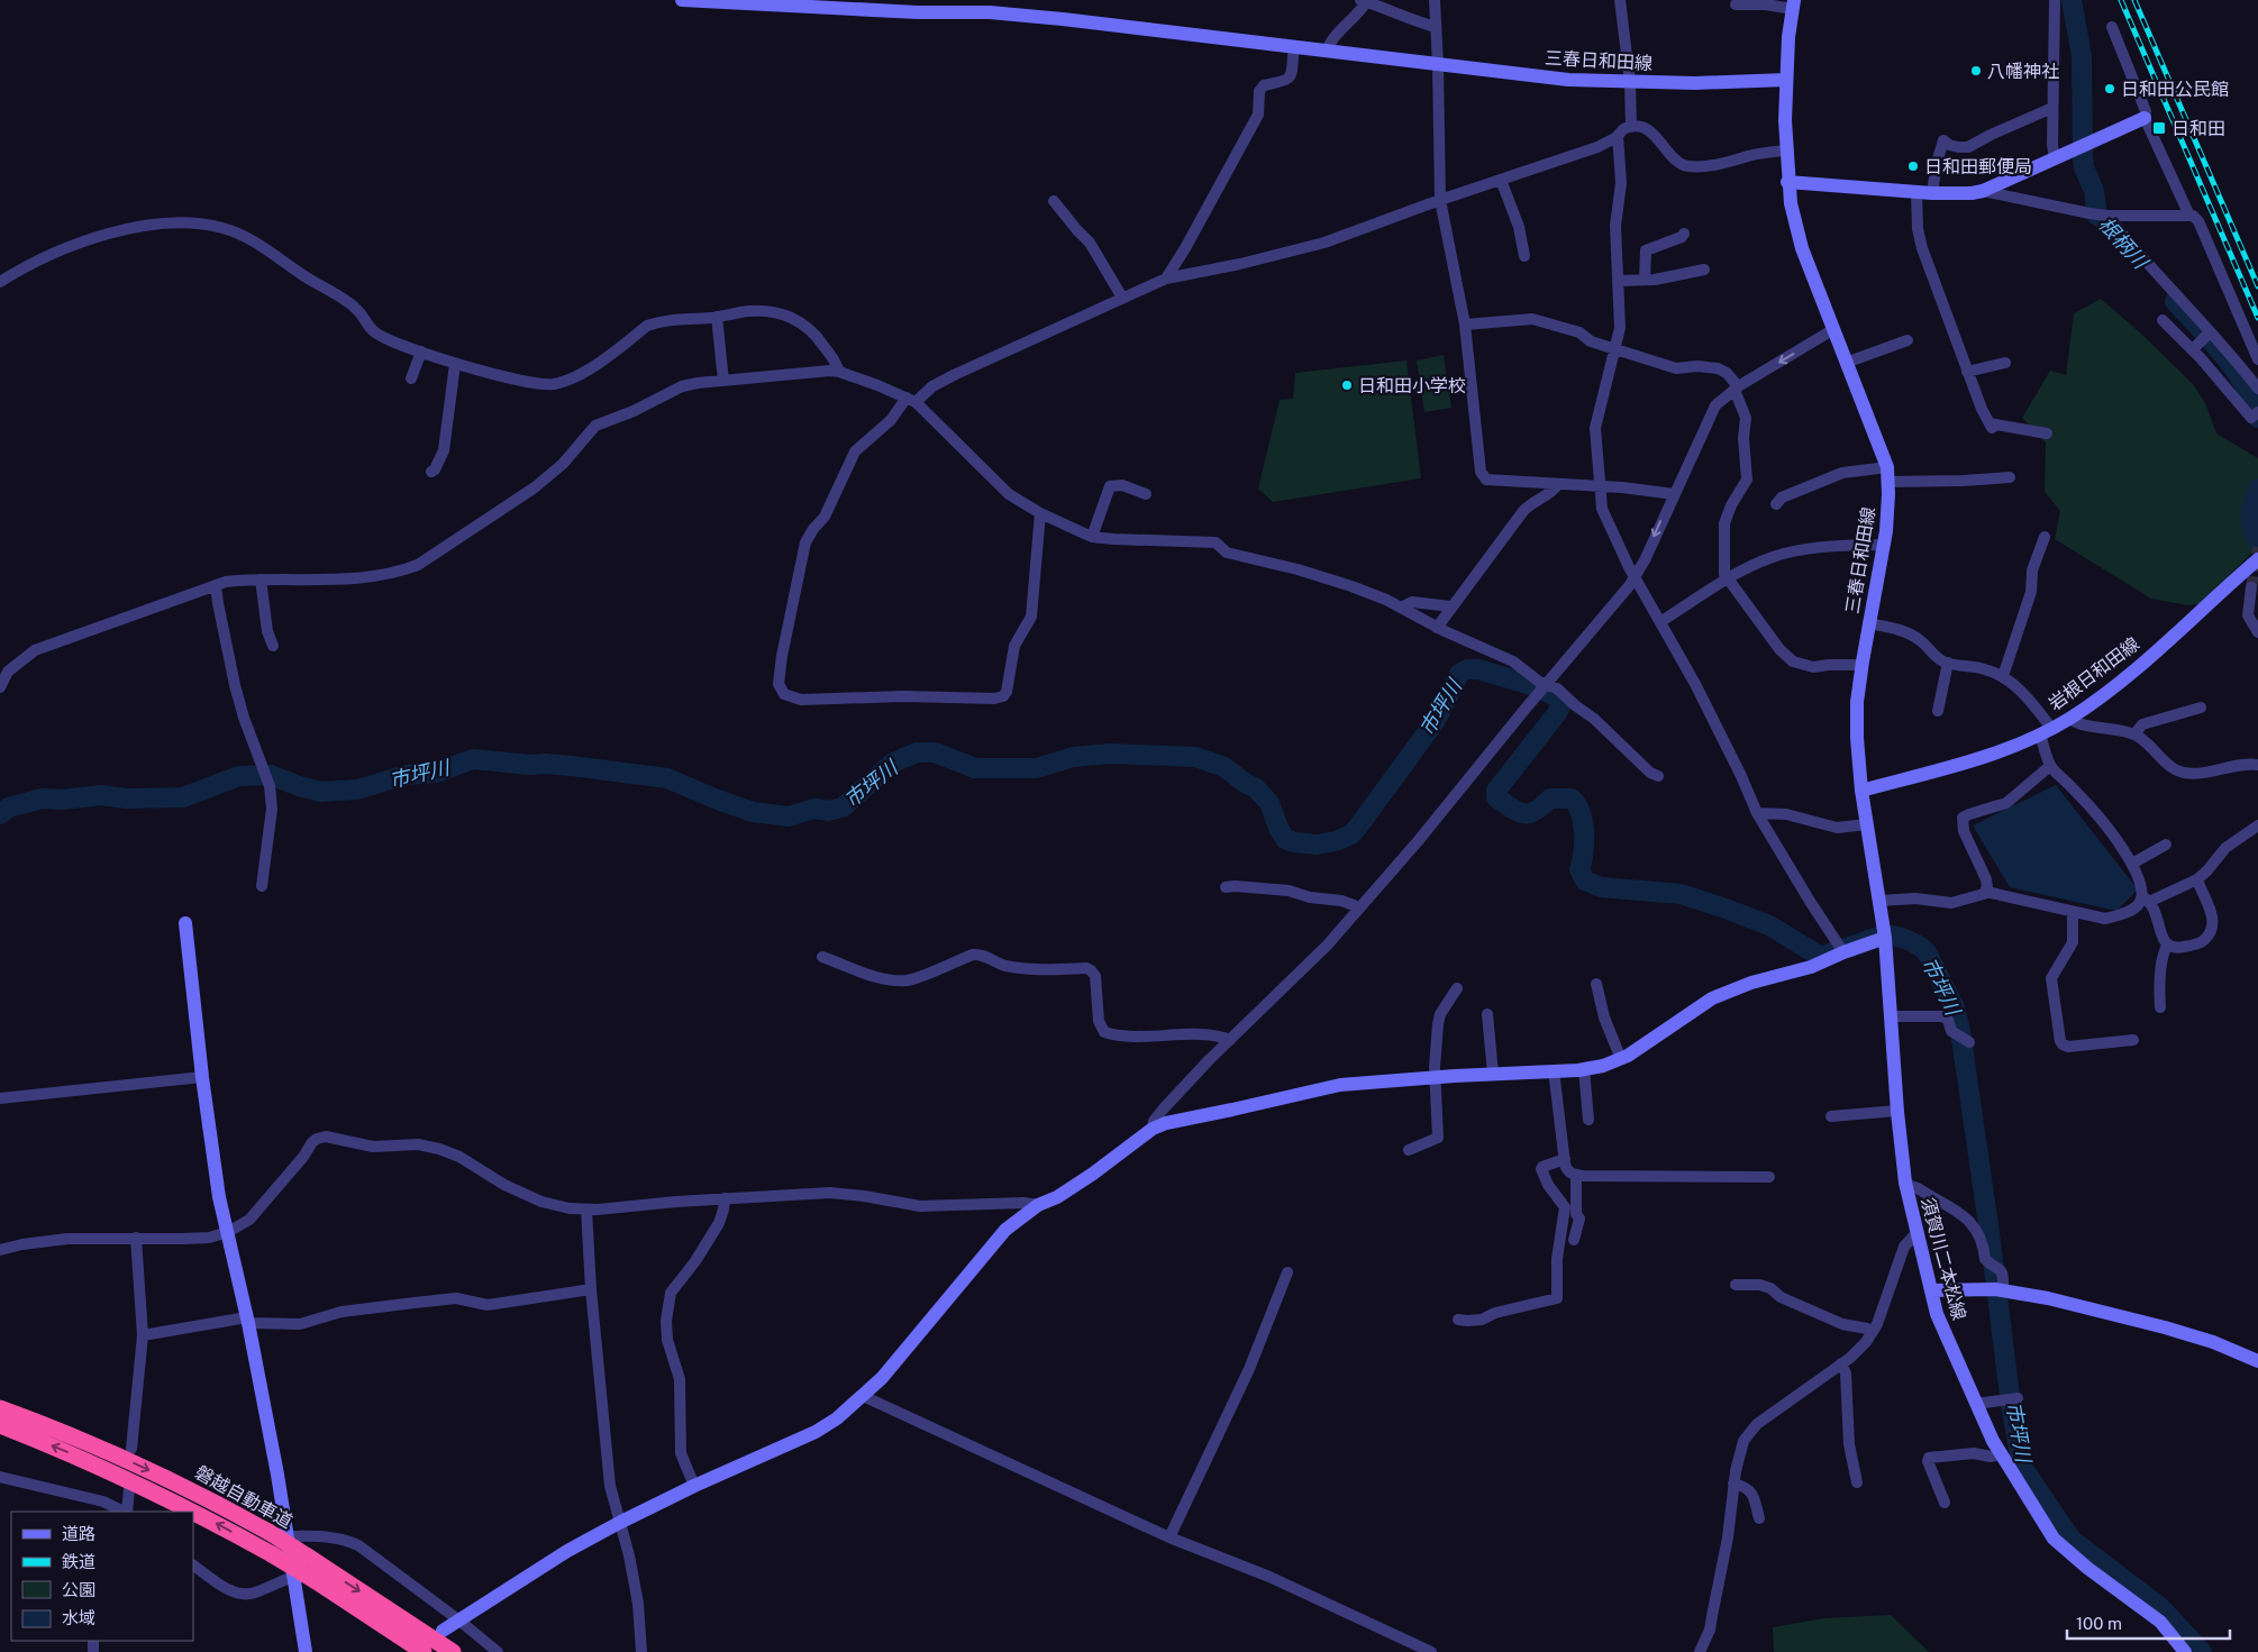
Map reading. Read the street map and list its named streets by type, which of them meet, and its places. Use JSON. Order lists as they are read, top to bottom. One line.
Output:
{"streets":{"highway":["磐越自動車道"],"main road":["三春日和田線","岩根日和田線","須賀川二本松線"]},"crossings":[["三春日和田線","岩根日和田線"],["三春日和田線","須賀川二本松線"],["岩根日和田線","須賀川二本松線"]],"water":["根柄川","市坪川"],"places":{"other":["八幡神社","日和田公民館","日和田郵便局","日和田小学校"],"transit":["日和田"]},"legend":["道路","鉄道","公園","水域"],"scale_bar":"100 m"}
